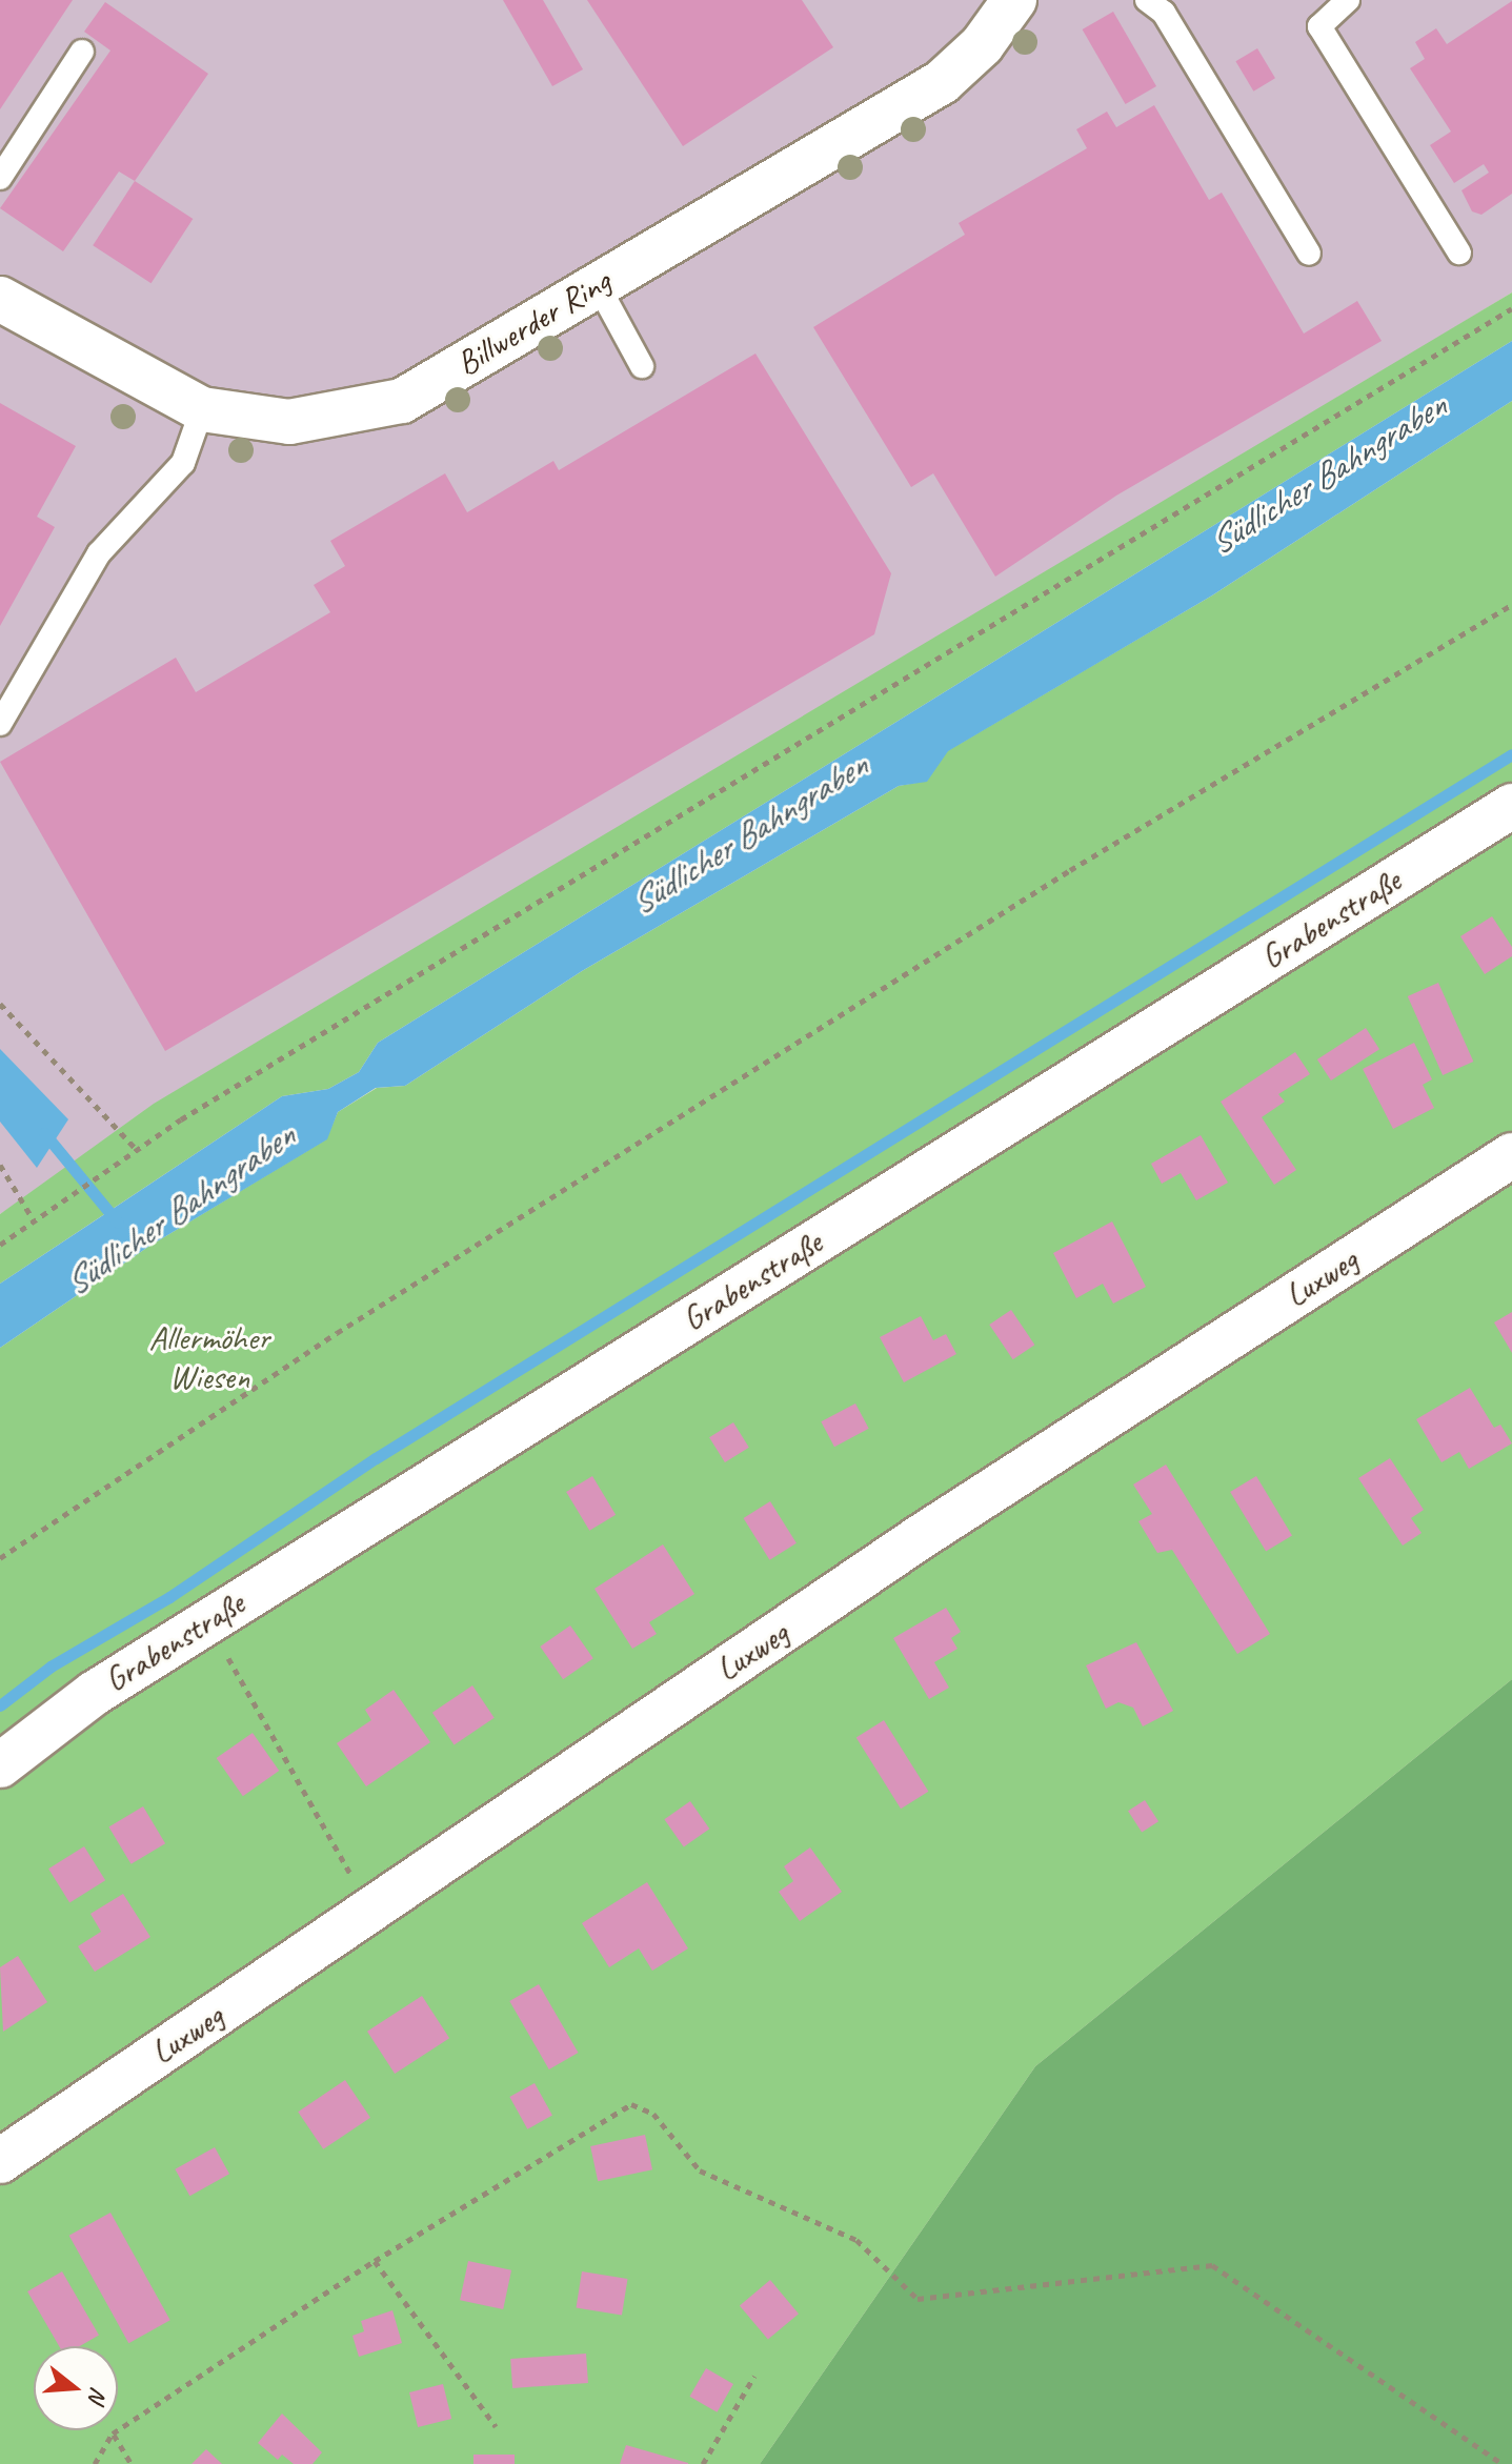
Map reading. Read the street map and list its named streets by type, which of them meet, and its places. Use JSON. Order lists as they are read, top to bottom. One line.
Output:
{"streets":{"street":["Billwerder Ring","Grabenstraße","Luxweg"]},"water":["Südlicher Bahngraben"],"parks":["Allermöher Wiesen"],"north":"right"}
